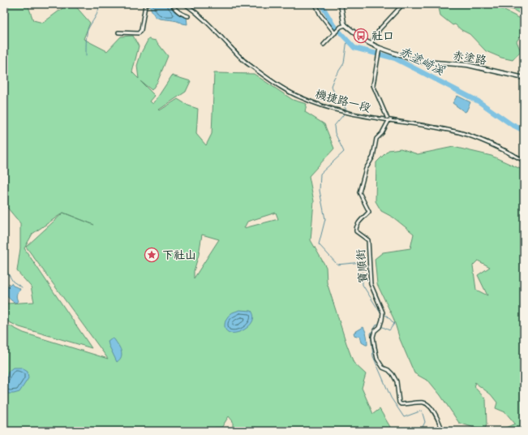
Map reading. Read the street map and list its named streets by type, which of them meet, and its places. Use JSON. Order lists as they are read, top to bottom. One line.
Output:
{"streets":{"street":["赤塗路","機捷路一段","寶順街"]},"crossings":[["機捷路一段","寶順街"]],"water":["赤塗崎溪"],"places":{"bus stop":["社口"],"place":["下社山"]}}
